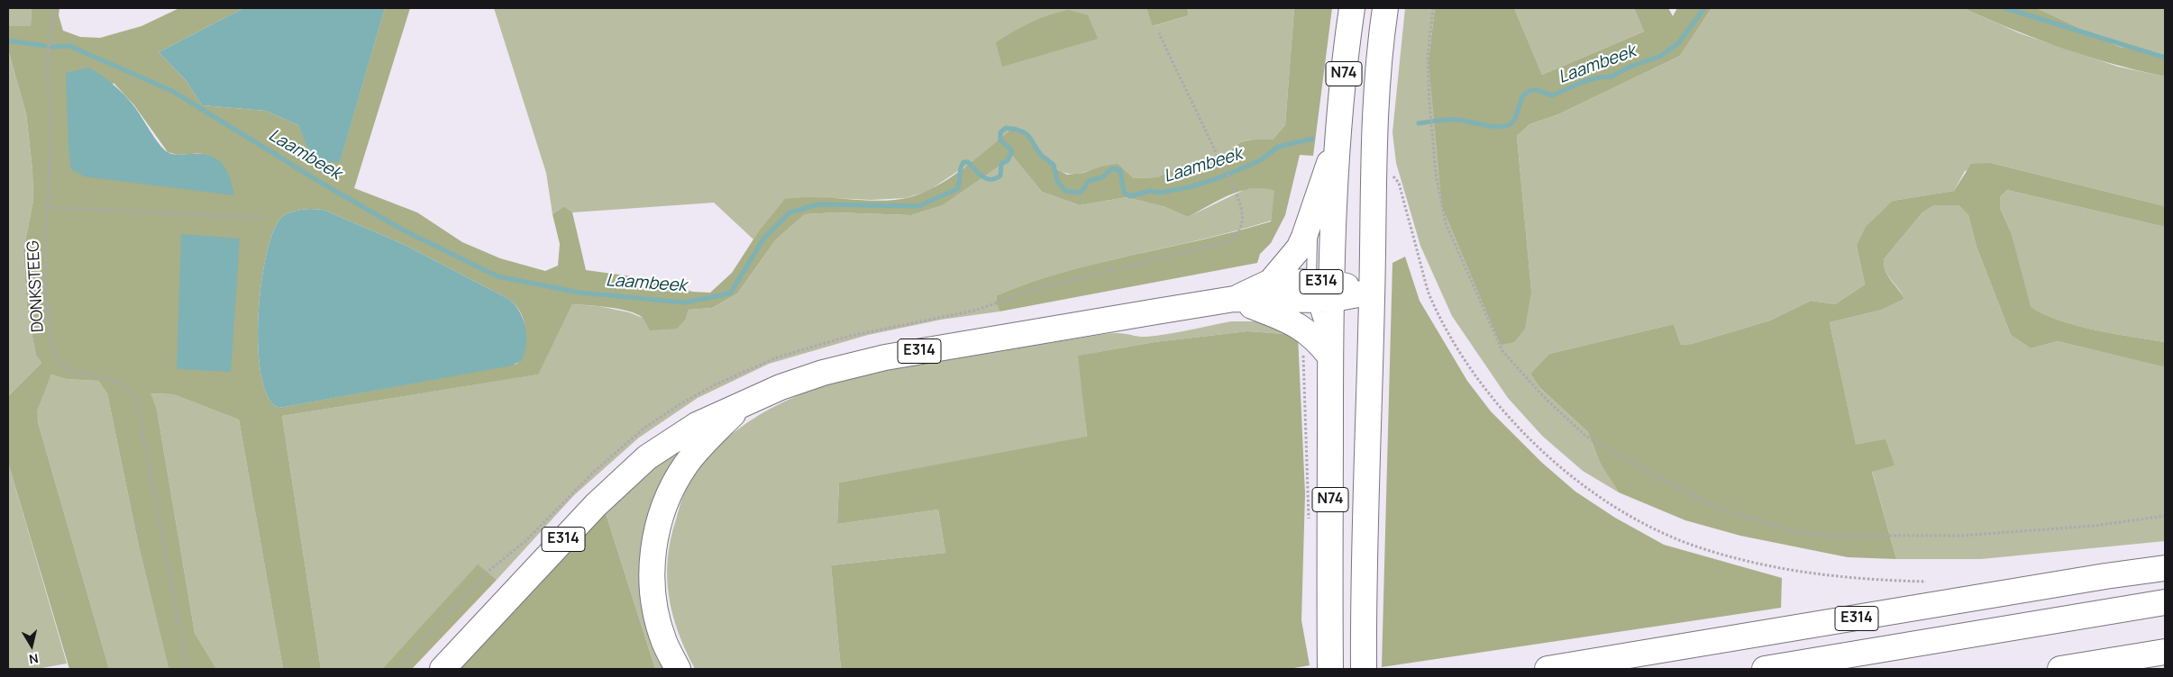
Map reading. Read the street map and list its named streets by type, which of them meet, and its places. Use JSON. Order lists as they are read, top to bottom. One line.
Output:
{"streets":{"highway":["N74","E314"],"path":["DONKSTEEG"]},"crossings":[["N74","E314"]],"water":["Laambeek"],"north":"bottom"}
